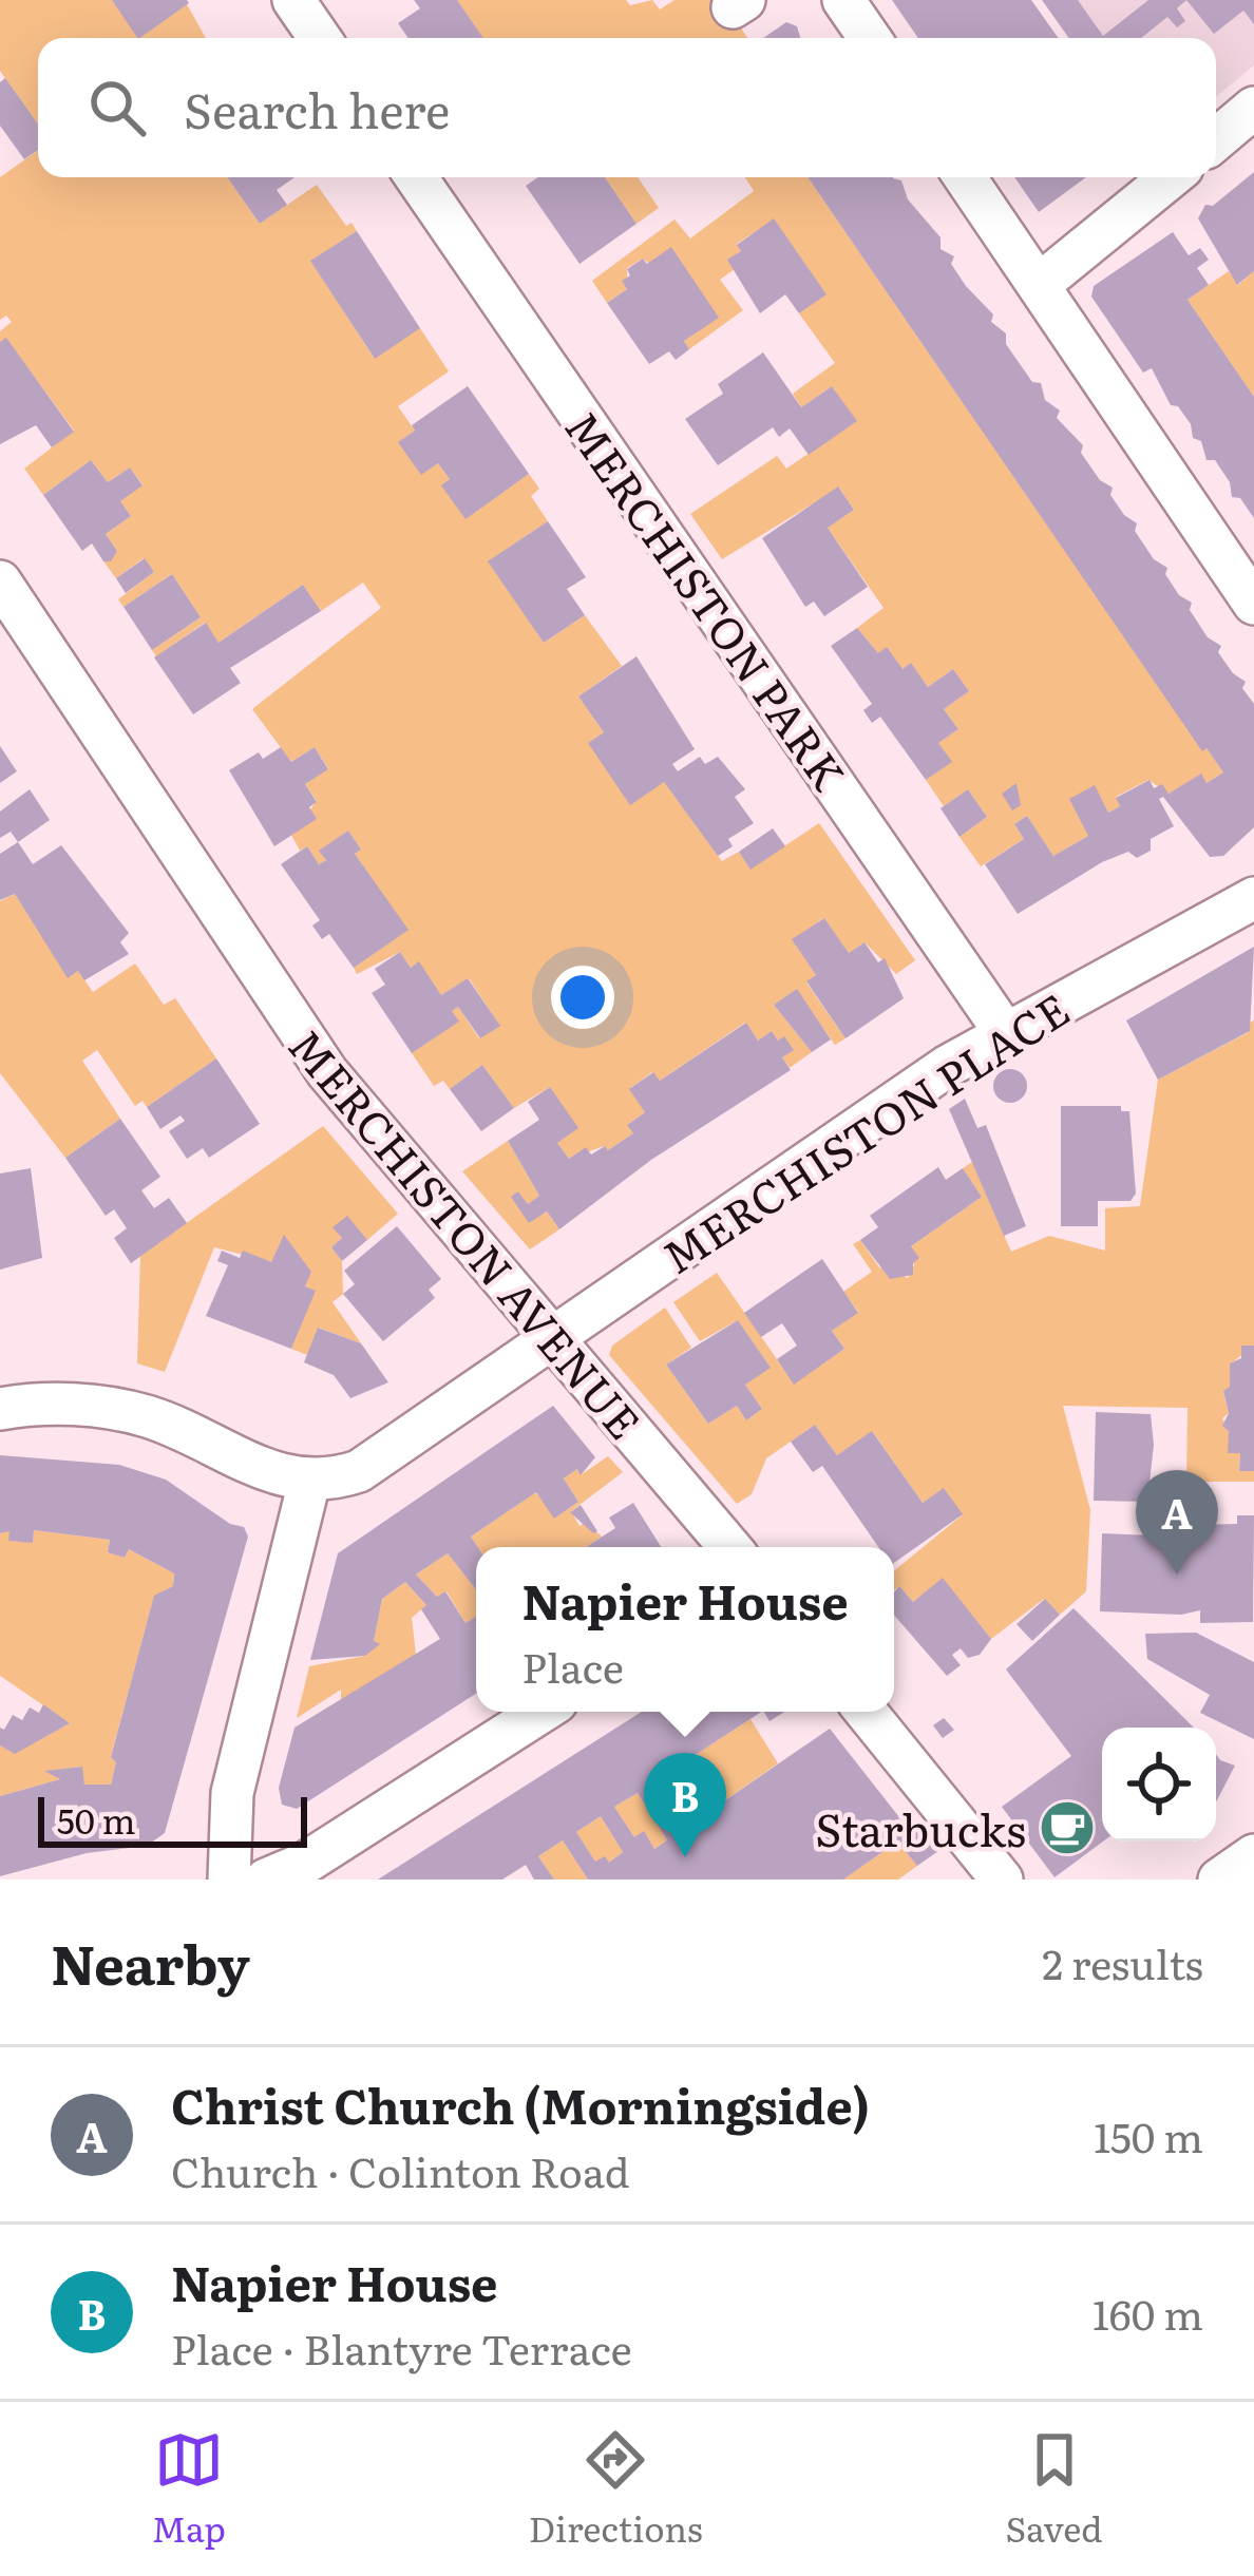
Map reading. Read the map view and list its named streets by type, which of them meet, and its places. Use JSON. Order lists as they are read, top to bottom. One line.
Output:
{"streets":{"street":["MERCHISTON PARK","MERCHISTON PLACE","MERCHISTON AVENUE"]},"crossings":[["MERCHISTON PARK","MERCHISTON PLACE"],["MERCHISTON PLACE","MERCHISTON AVENUE"]],"places":{"cafe":["Starbucks"]},"scale_bar":"50 m","page":{"search":"Search here","pins":["A","B"],"popup":["Napier House","Place"],"scale":"50 m","heading":["Nearby","2 results"],"list":[{"mark":"A","name":"Christ Church (Morningside)","note":"Church · Colinton Road","value":"150 m"},{"mark":"B","name":"Napier House","note":"Place · Blantyre Terrace","value":"160 m"}],"nav":["Map","Directions","Saved"]}}
